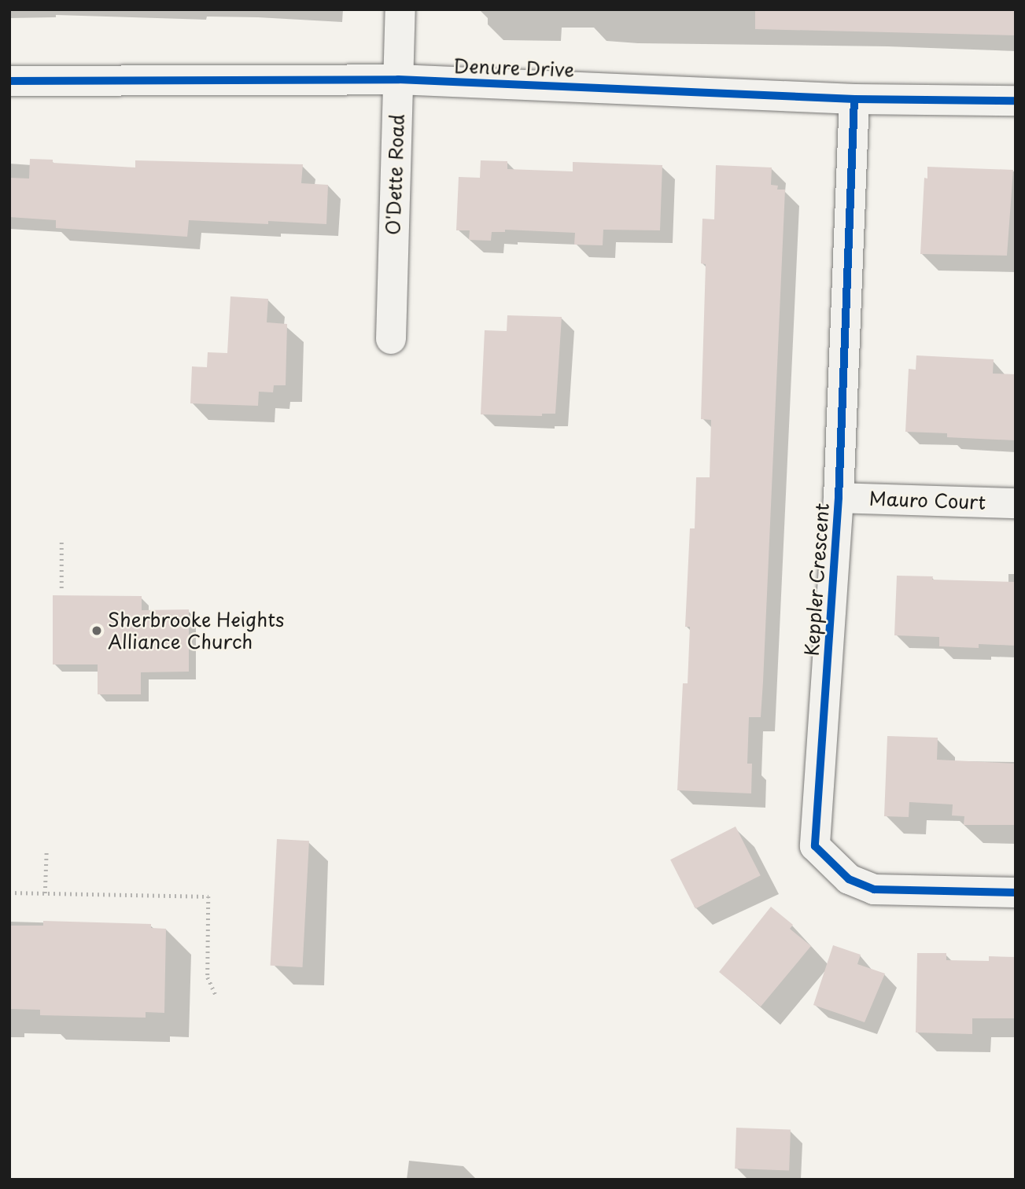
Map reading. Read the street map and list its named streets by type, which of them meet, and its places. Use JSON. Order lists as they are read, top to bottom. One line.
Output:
{"streets":{"street":["Denure Drive","O'Dette Road","Mauro Court","Keppler Crescent"]},"crossings":[["Denure Drive","O'Dette Road"],["Denure Drive","Keppler Crescent"],["Mauro Court","Keppler Crescent"]],"places":["Sherbrooke Heights Alliance Church"]}
